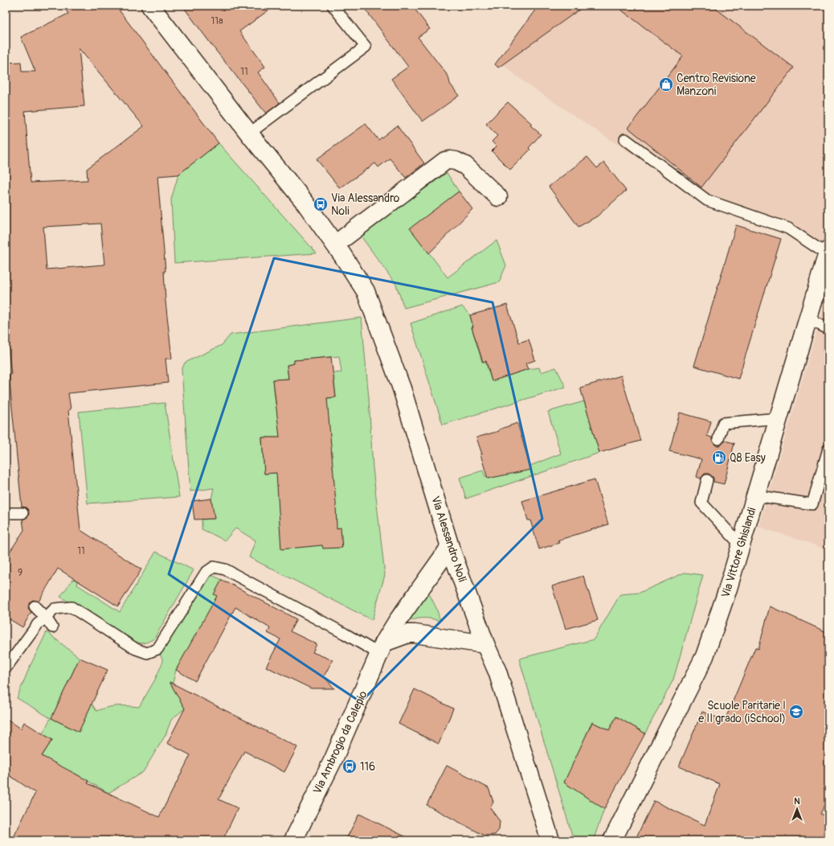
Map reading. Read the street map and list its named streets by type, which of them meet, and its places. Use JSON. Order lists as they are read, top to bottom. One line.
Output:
{"streets":{"street":["Via Alessandro Noli","Via Vittore Ghislandi","Via Ambrogio da Calepio"]},"crossings":[["Via Alessandro Noli","Via Ambrogio da Calepio"]],"places":{"shop":["Centro Revisione Manzoni"],"bus stop":["Via Alessandro Noli","116"],"fuel station":["Q8 Easy"],"school or university":["Scuole Paritarie I e II grado (iSchool)"]},"house_numbers":["11a","11","11","9"],"north":"top"}
